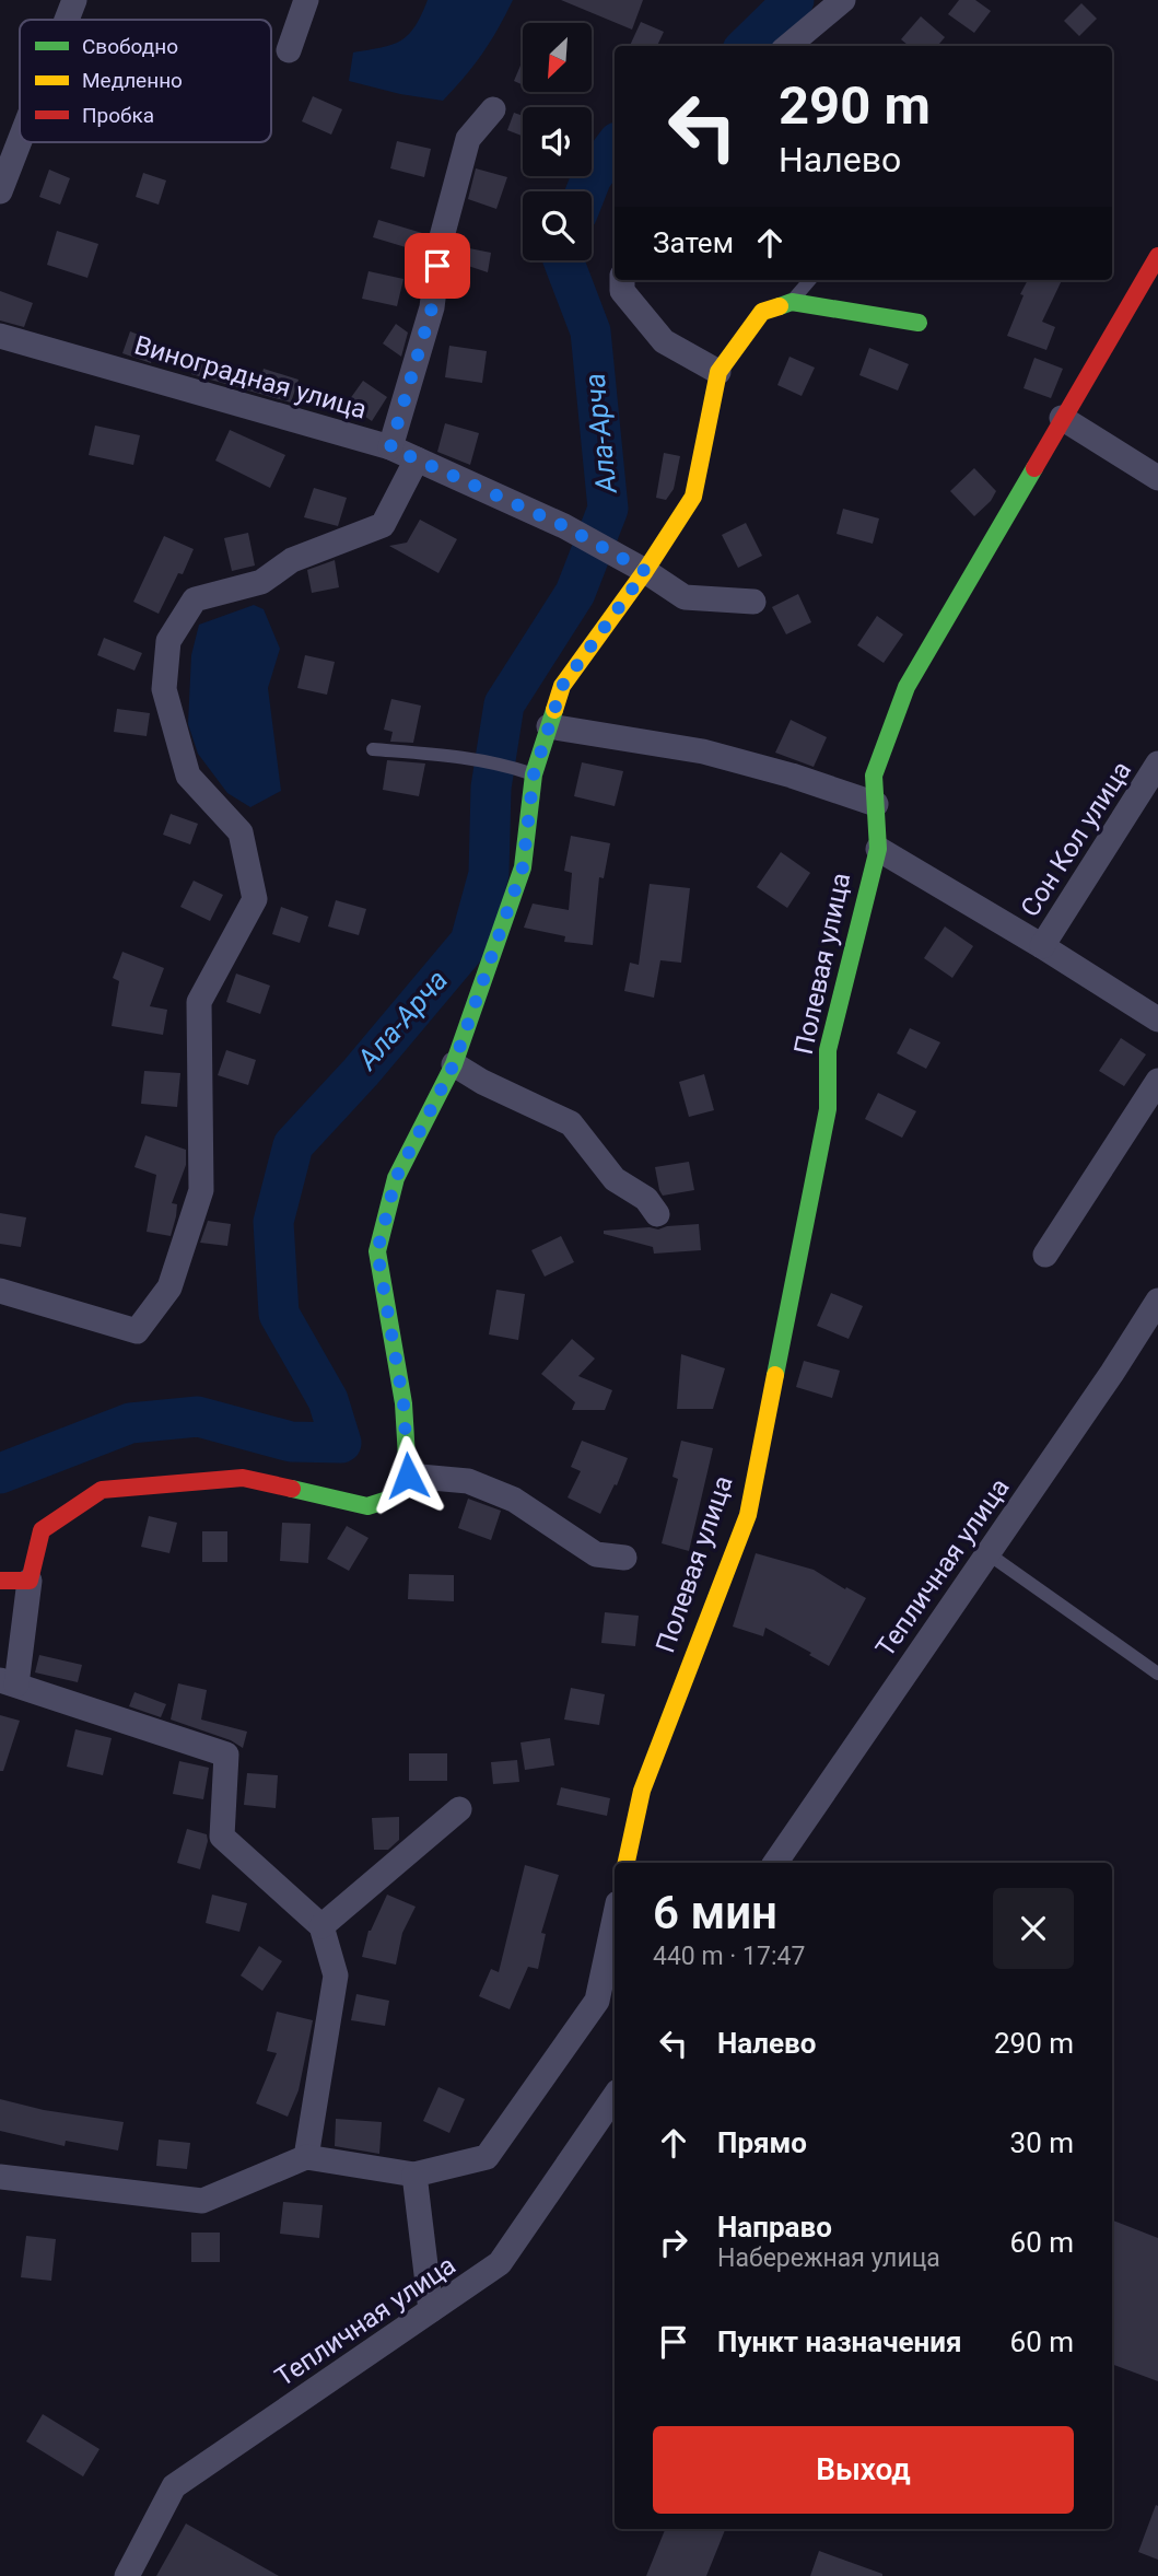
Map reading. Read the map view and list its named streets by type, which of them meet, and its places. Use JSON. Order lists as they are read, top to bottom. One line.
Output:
{"streets":{"street":["Виноградная улица","Сон Кол улица","Полевая улица","Тепличная улица"]},"crossings":[["Сон Кол улица","Полевая улица"]],"water":["Ала-Арча"],"legend":["Свободно","Медленно","Пробка"],"north":"bottom left","page":{"turn":["290 m","Налево"],"then":"Затем","heading":["6 мин","440 m · 17:47"],"list":[{"name":"Налево","value":"290 m"},{"name":"Прямо","value":"30 m"},{"name":"Направо","note":"Набережная улица","value":"60 m"},{"name":"Пункт назначения","value":"60 m"}],"buttons":"Выход"}}
